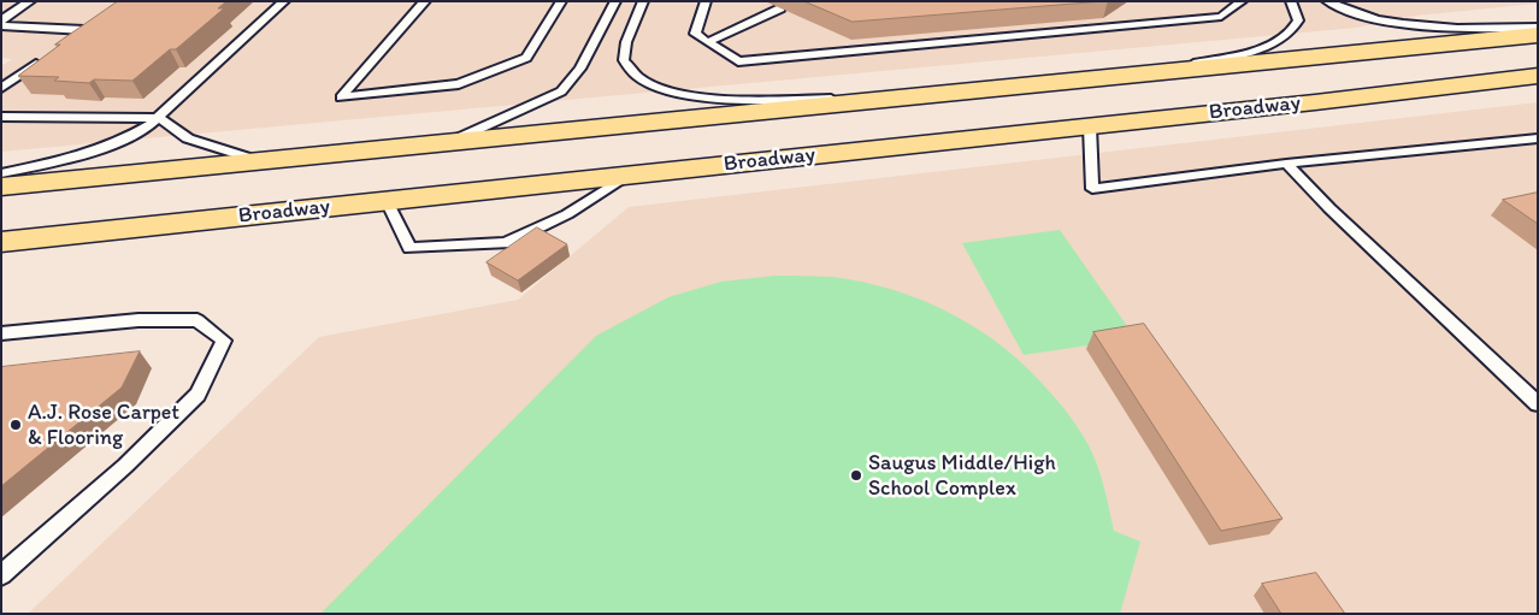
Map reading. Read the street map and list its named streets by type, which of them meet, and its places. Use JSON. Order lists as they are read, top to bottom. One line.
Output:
{"streets":{"highway":["Broadway"]},"places":["A.J. Rose Carpet & Flooring","Saugus Middle/High School Complex"]}
